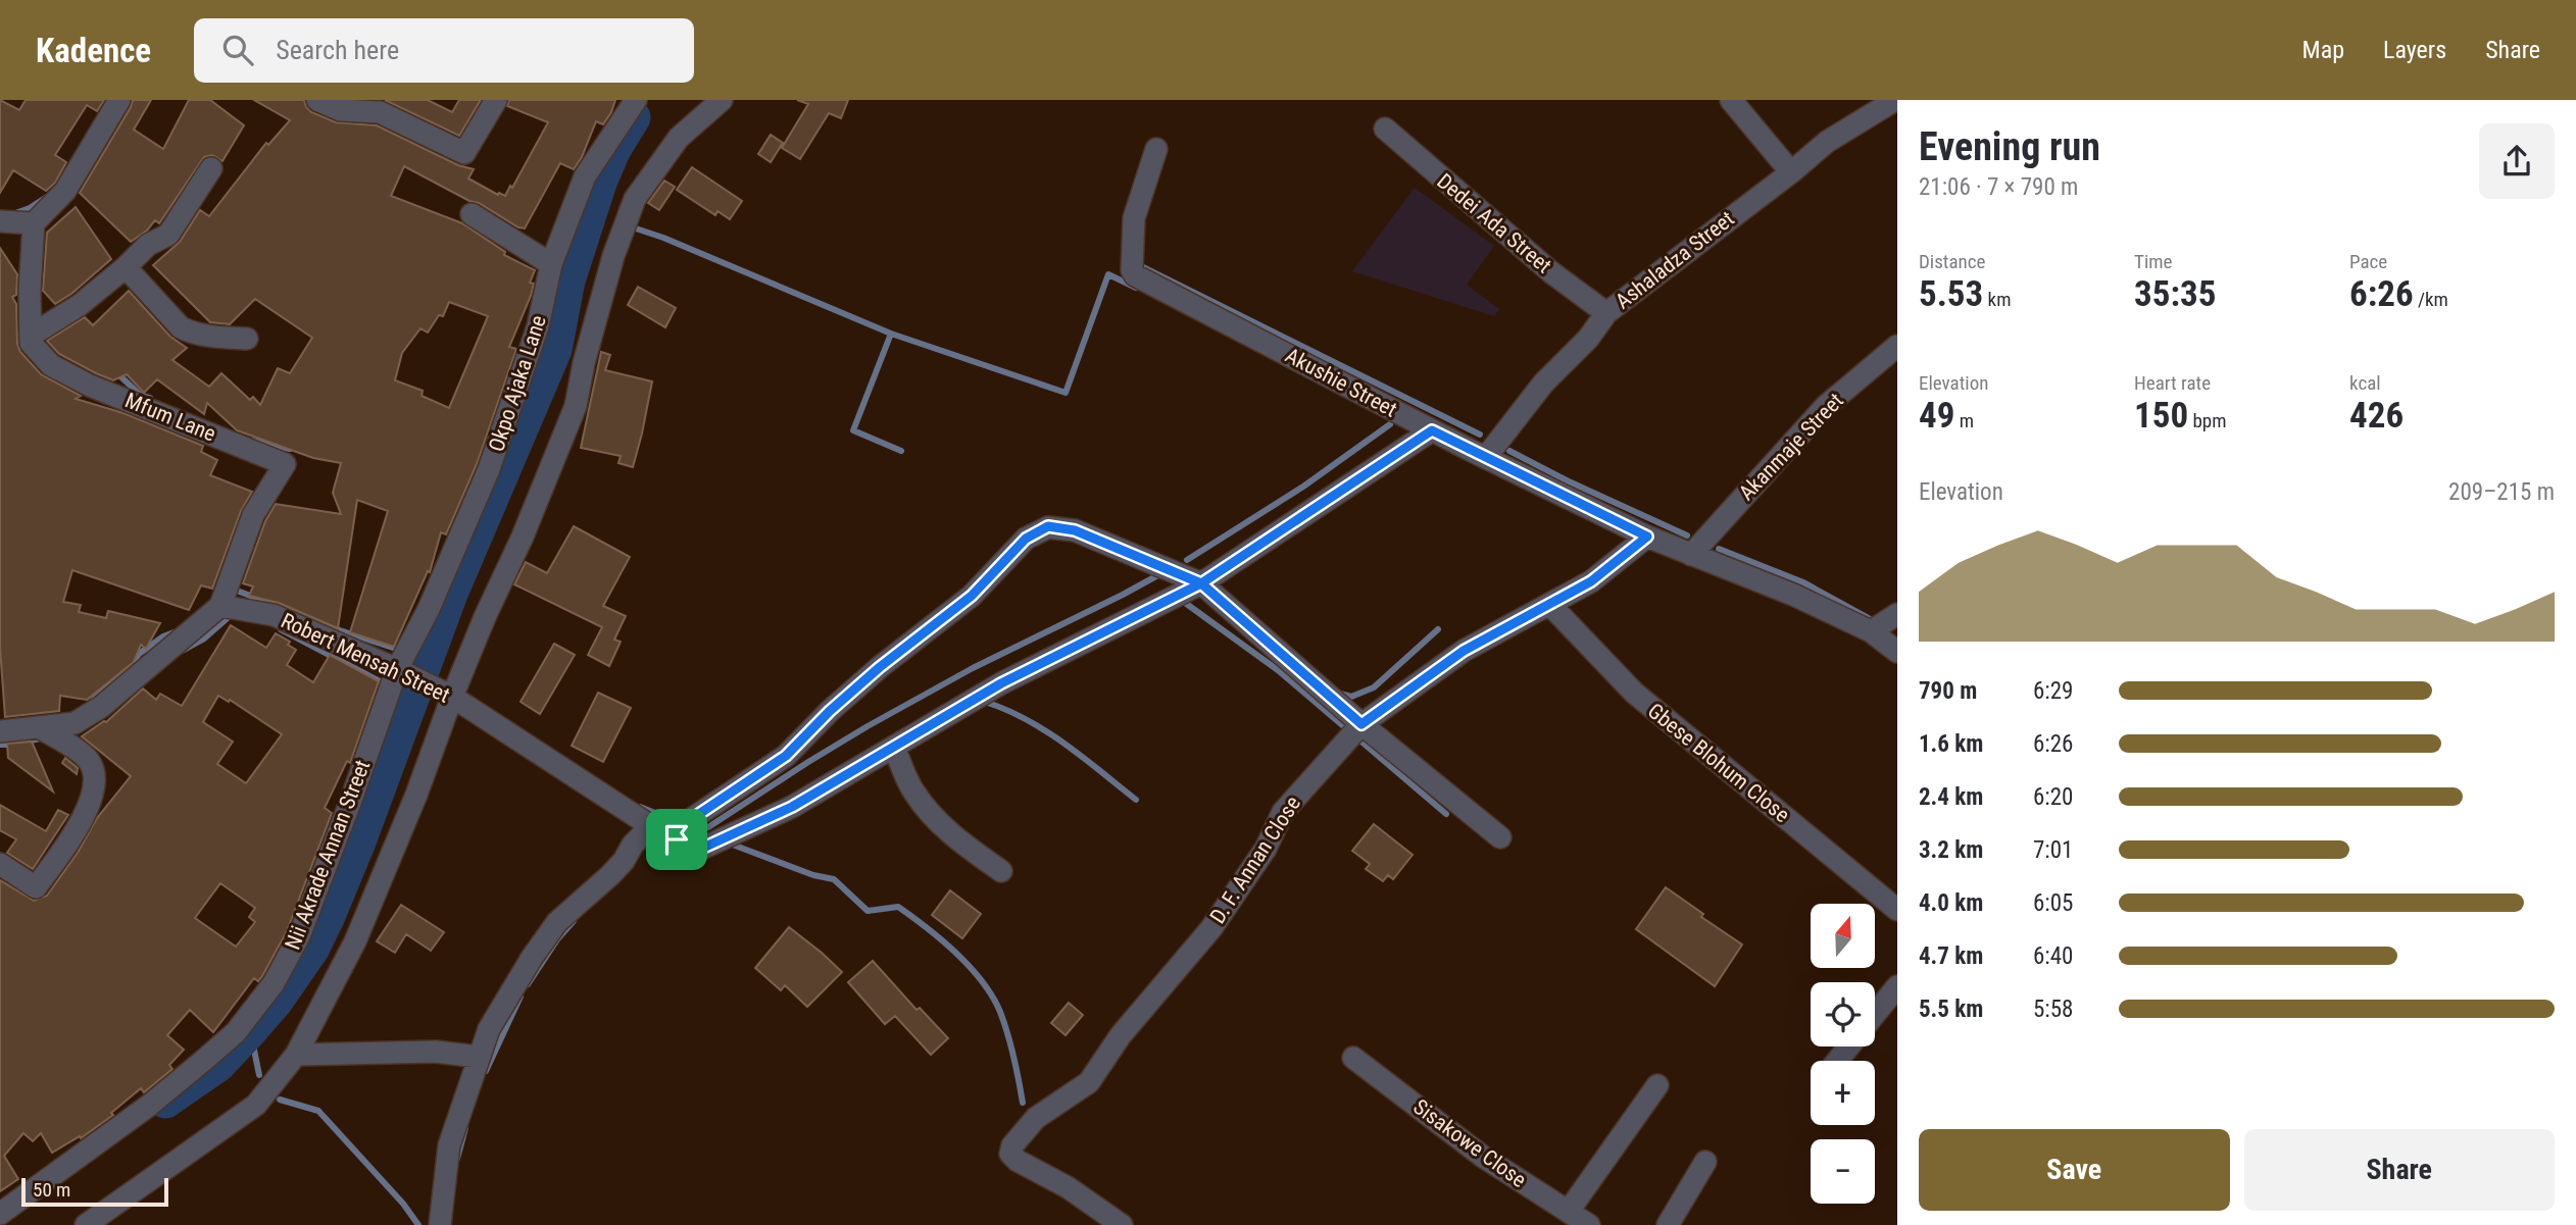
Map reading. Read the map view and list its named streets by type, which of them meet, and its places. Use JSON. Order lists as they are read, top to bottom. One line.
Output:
{"streets":{"street":["Dedei Ada Street","Ashaladza Street","Akushie Street","Okpo Ajaka Lane","Mfum Lane","Akanmaje Street","Robert Mensah Street","Gbese Blohum Close","Nii Akrade Annan Street","D. F. Annan Close","Sisakowe Close"]},"crossings":[["Dedei Ada Street","Ashaladza Street"],["Ashaladza Street","Akushie Street"],["Akushie Street","Akanmaje Street"],["Akushie Street","Robert Mensah Street"],["Akushie Street","D. F. Annan Close"],["Okpo Ajaka Lane","Robert Mensah Street"],["Okpo Ajaka Lane","Nii Akrade Annan Street"],["Mfum Lane","Robert Mensah Street"],["Robert Mensah Street","Nii Akrade Annan Street"],["Gbese Blohum Close","D. F. Annan Close"]],"scale_bar":"50 m","north":"top","page":{"header":"Kadence","search":"Search here","nav":["Map","Layers","Share"],"heading":["Evening run","21:06 · 7 × 790 m"],"stats":[["Distance","5.53 km"],["Time","35:35"],["Pace","6:26 /km"],["Elevation","49 m"],["Heart rate","150 bpm"],["kcal","426"]],"chart":["Elevation","209–215 m"],"list":[{"name":"790 m","note":"6:29"},{"name":"1.6 km","note":"6:26"},{"name":"2.4 km","note":"6:20"},{"name":"3.2 km","note":"7:01"},{"name":"4.0 km","note":"6:05"},{"name":"4.7 km","note":"6:40"},{"name":"5.5 km","note":"5:58"}],"map_buttons":["+","−"],"buttons":["Save","Share"],"scale":"50 m"}}
